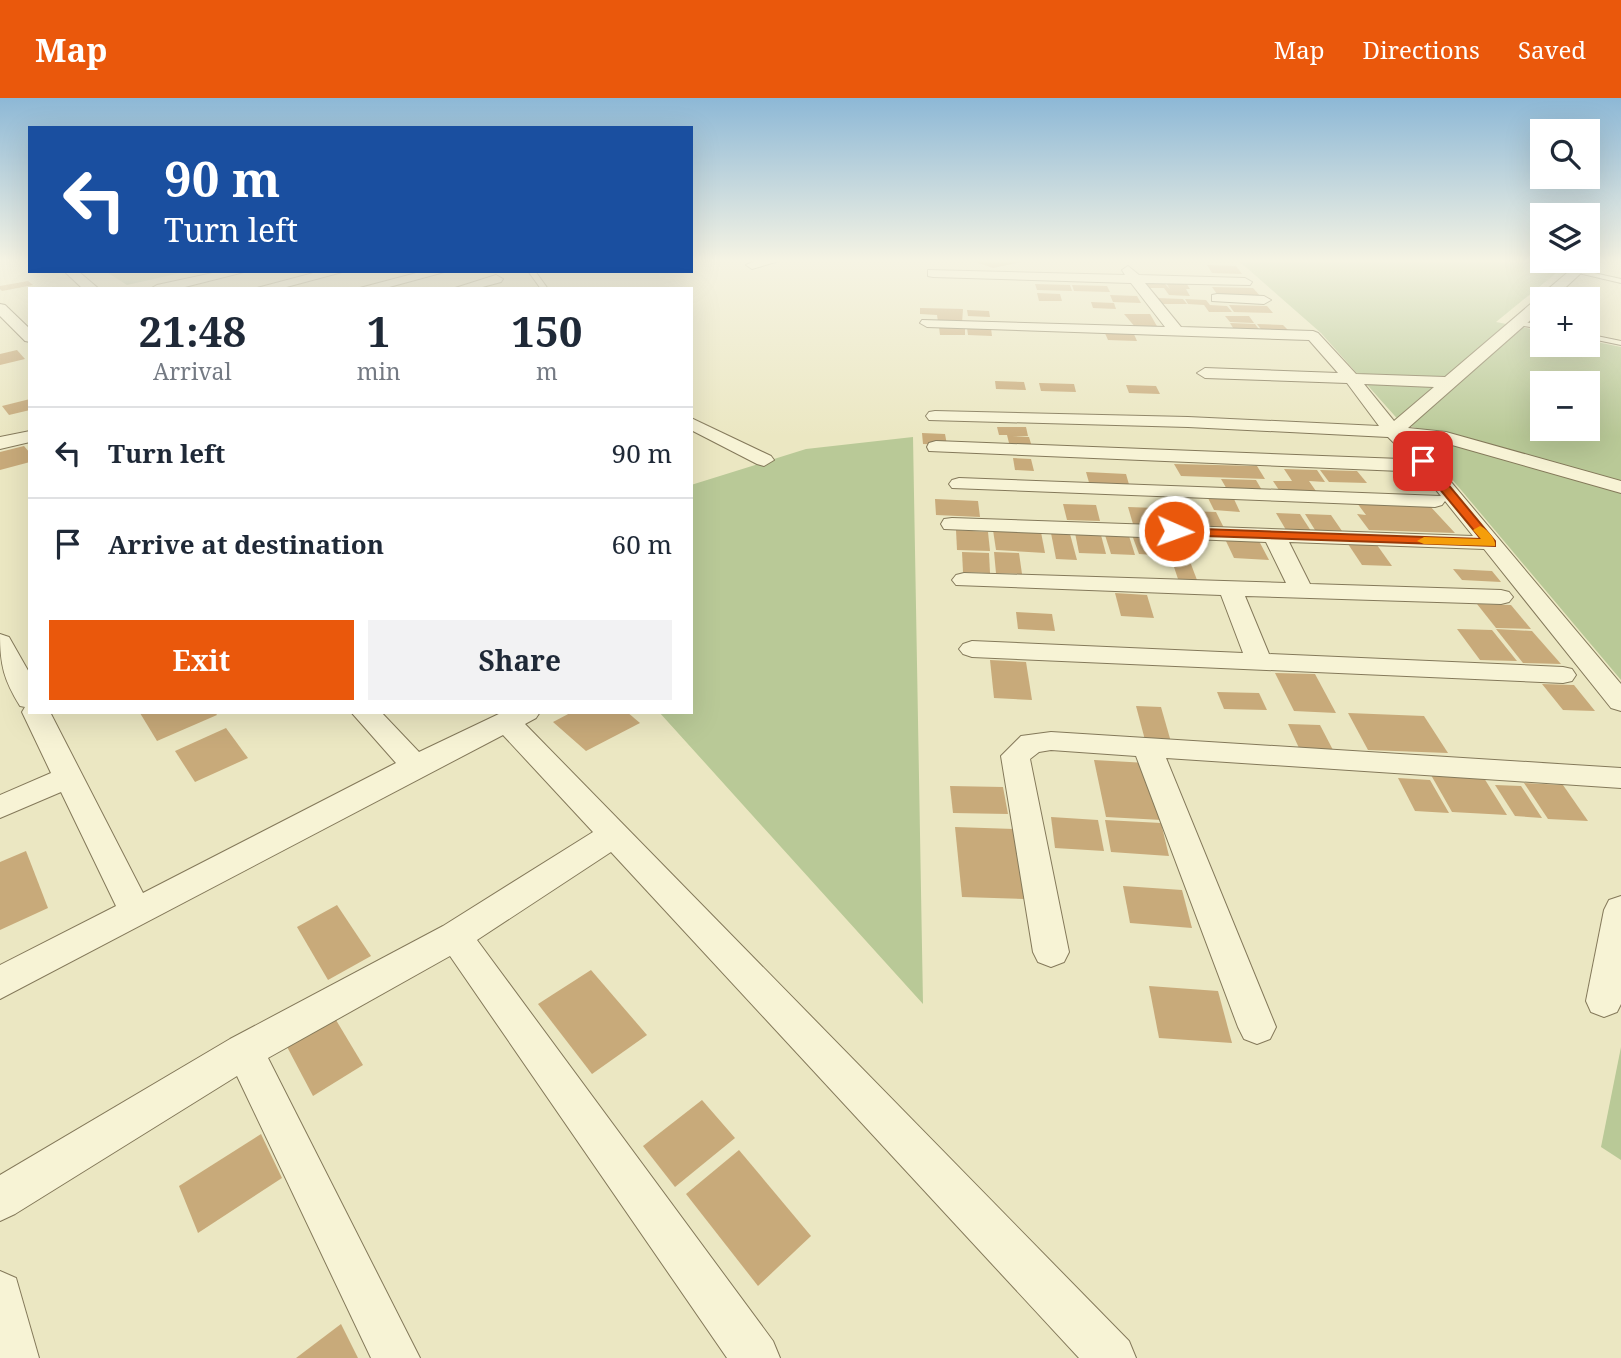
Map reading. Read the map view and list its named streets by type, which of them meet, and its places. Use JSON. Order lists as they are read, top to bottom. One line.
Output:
{"page":{"header":"Map","nav":["Map","Directions","Saved"],"map_buttons":["+","−"],"turn":["90 m","Turn left"],"eta":["21:48","Arrival","1","min","150","m"],"list":[{"name":"Turn left","value":"90 m"},{"name":"Arrive at destination","value":"60 m"}],"buttons":["Exit","Share"]}}
